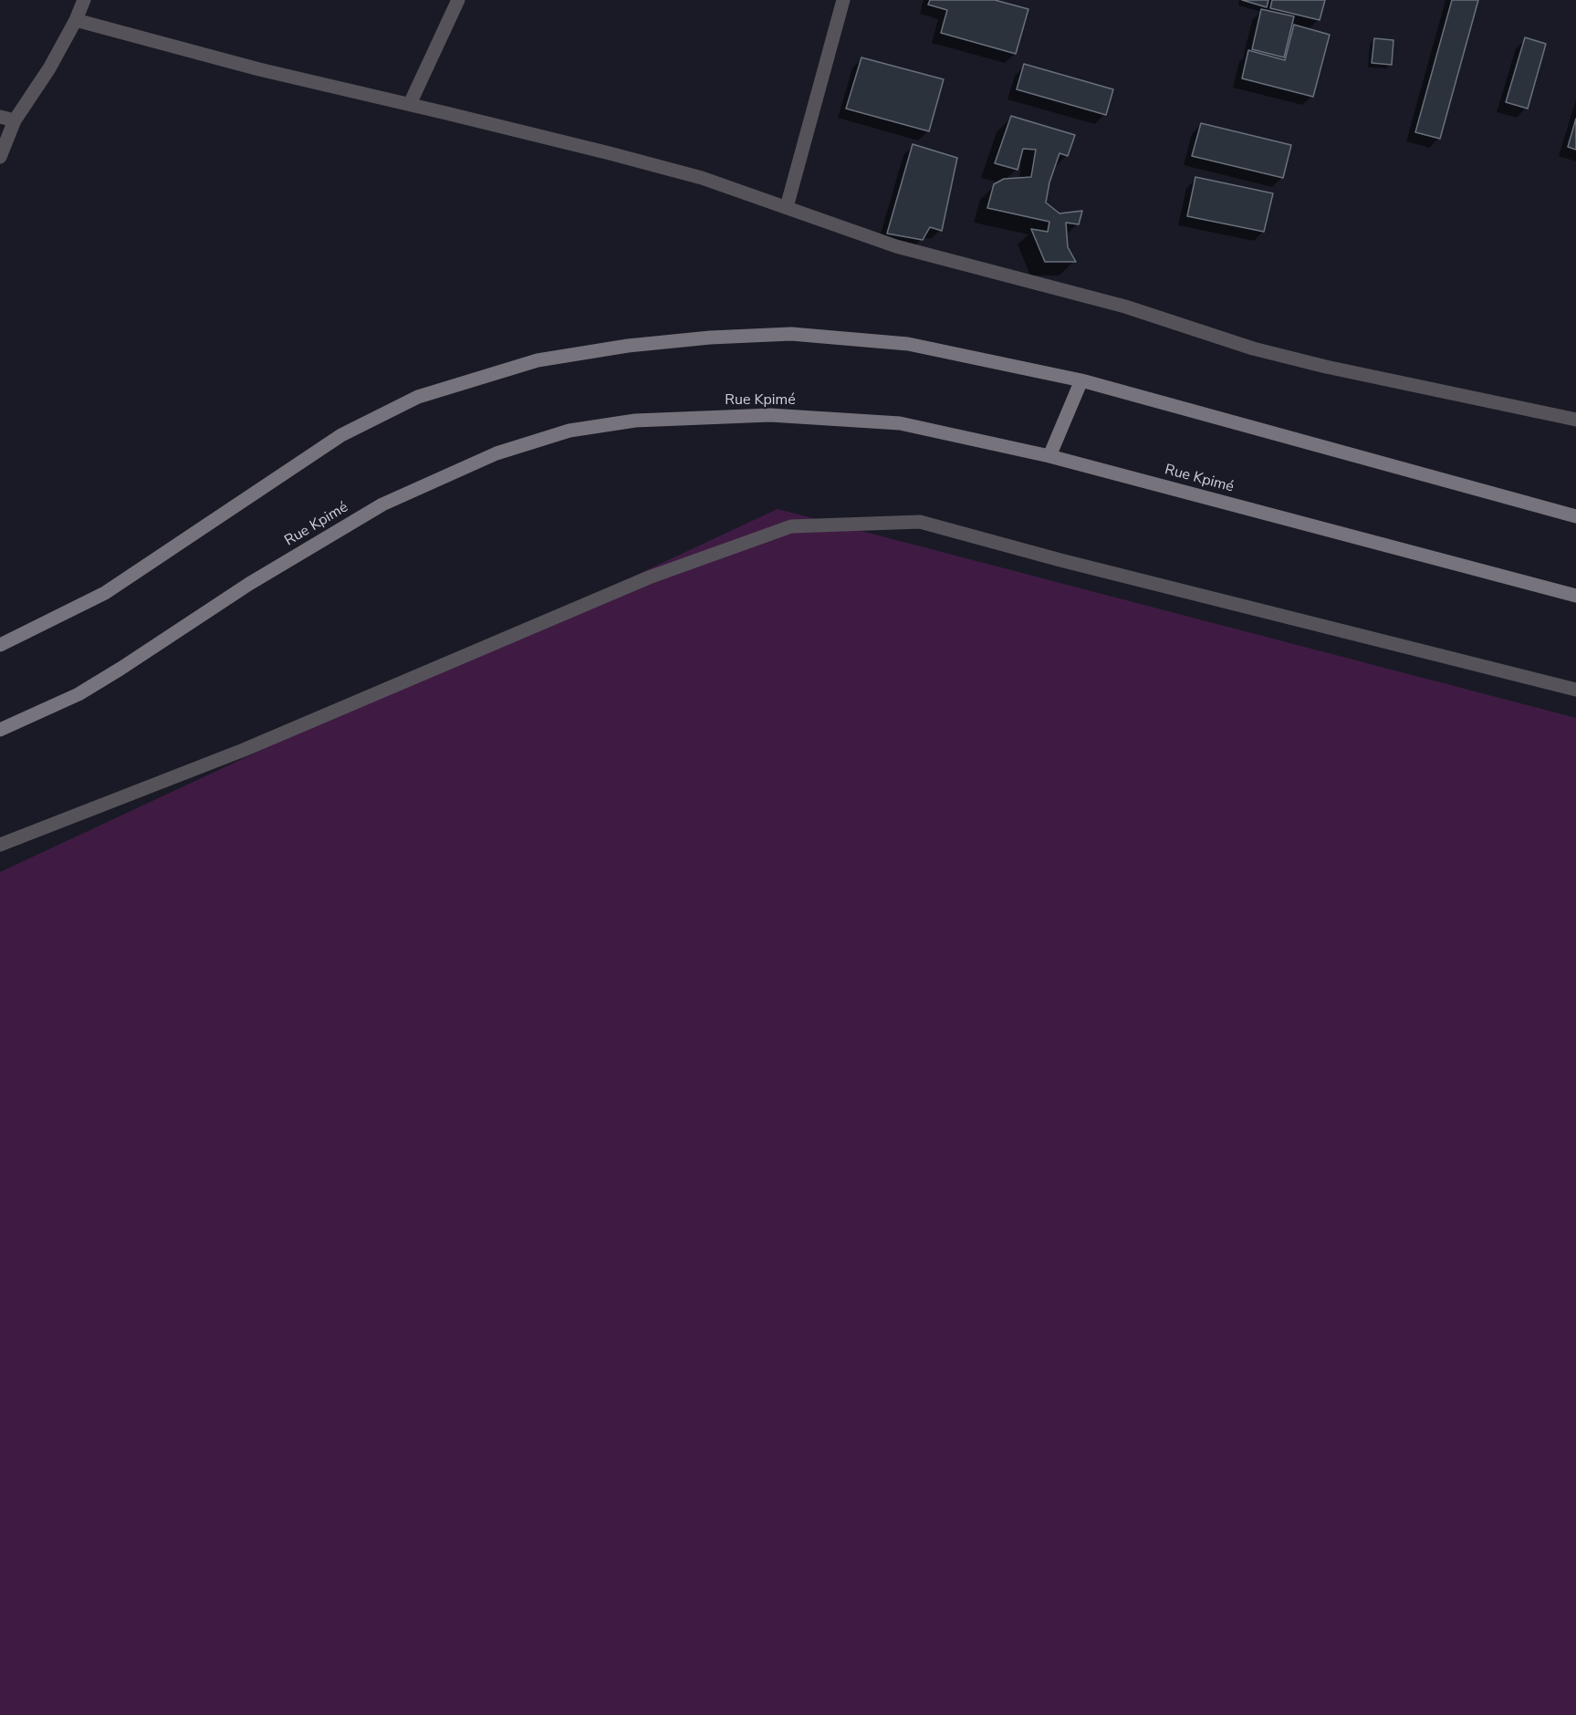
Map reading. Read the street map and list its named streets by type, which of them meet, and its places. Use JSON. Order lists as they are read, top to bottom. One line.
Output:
{"streets":{"main road":["Rue Kpimé"]}}
